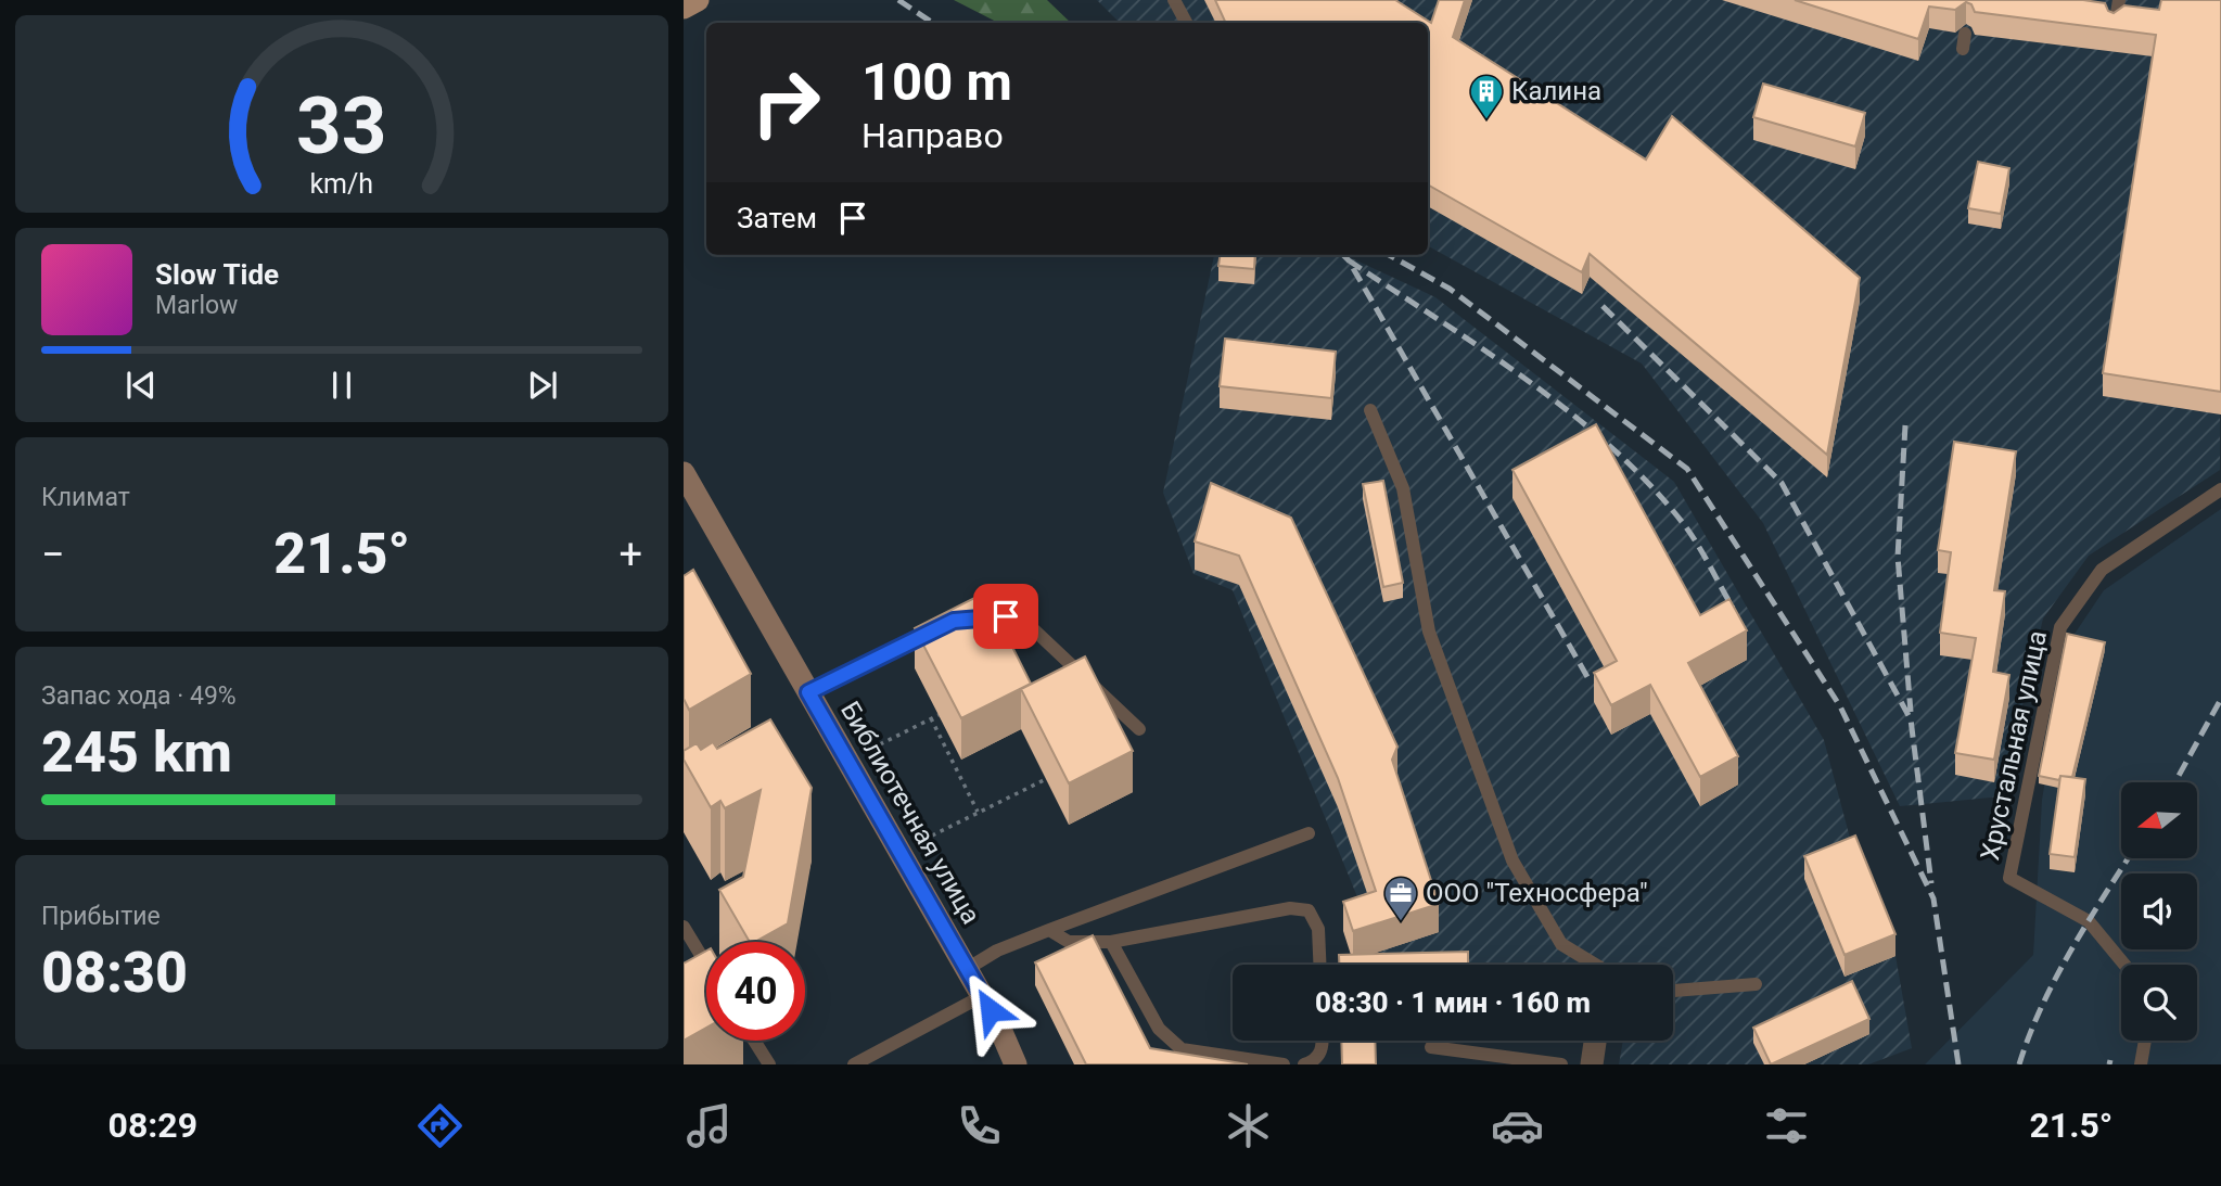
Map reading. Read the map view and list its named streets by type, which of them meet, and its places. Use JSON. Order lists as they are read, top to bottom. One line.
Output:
{"streets":{"street":["Библиотечная улица"],"lane":["Хрустальная улица"]},"places":{"building":["Калина"],"office":["ООО \"Техносфера\""]},"north":"left","page":{"turn":["100 m","Направо"],"then":"Затем","song":["Slow Tide","Marlow"],"tile":["Климат",["Запас хода · 49%","245 km"],["Прибытие","08:30"]],"heat":["−","21.5°","+"],"limit":"40","trip":"08:30 · 1 мин · 160 m","tabs":["08:29","21.5°"],"gauge":["33","km/h"]}}
